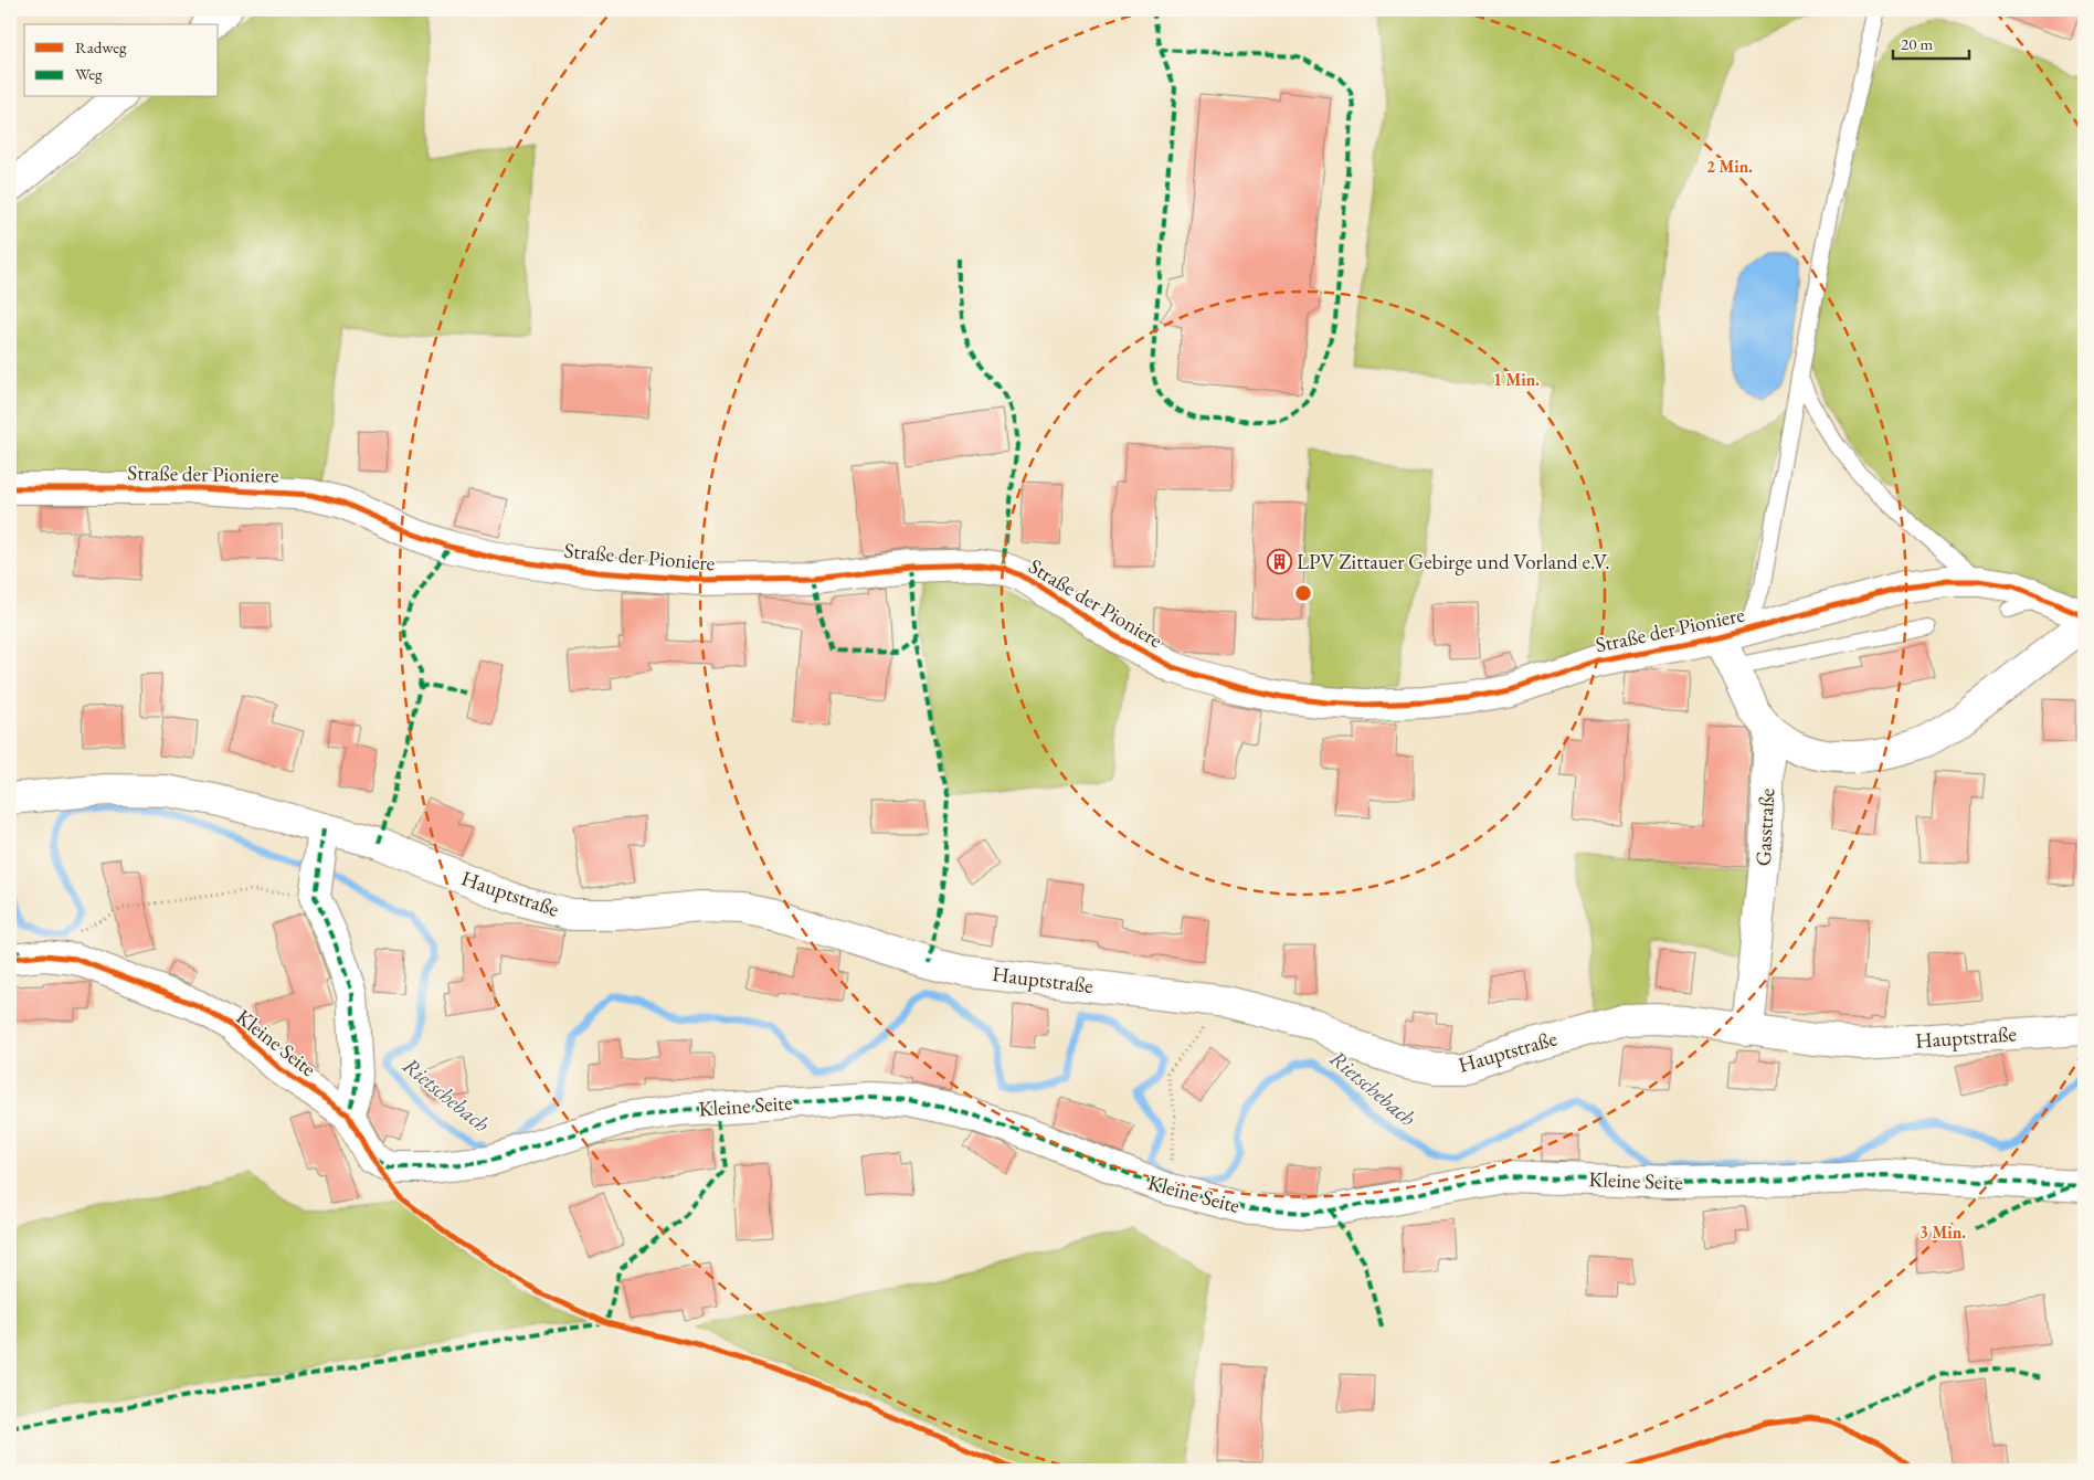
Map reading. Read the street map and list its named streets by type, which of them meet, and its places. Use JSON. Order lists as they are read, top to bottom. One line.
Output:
{"streets":{"street":["Straße der Pioniere","Gasstraße","Hauptstraße","Kleine Seite"]},"crossings":[["Gasstraße","Hauptstraße"]],"water":["Rietschebach"],"places":{"building":["LPV Zittauer Gebirge und Vorland e.V."]},"legend":["Radweg","Weg"],"scale_bar":"20 m","rings":["2 Min.","1 Min.","3 Min."]}
